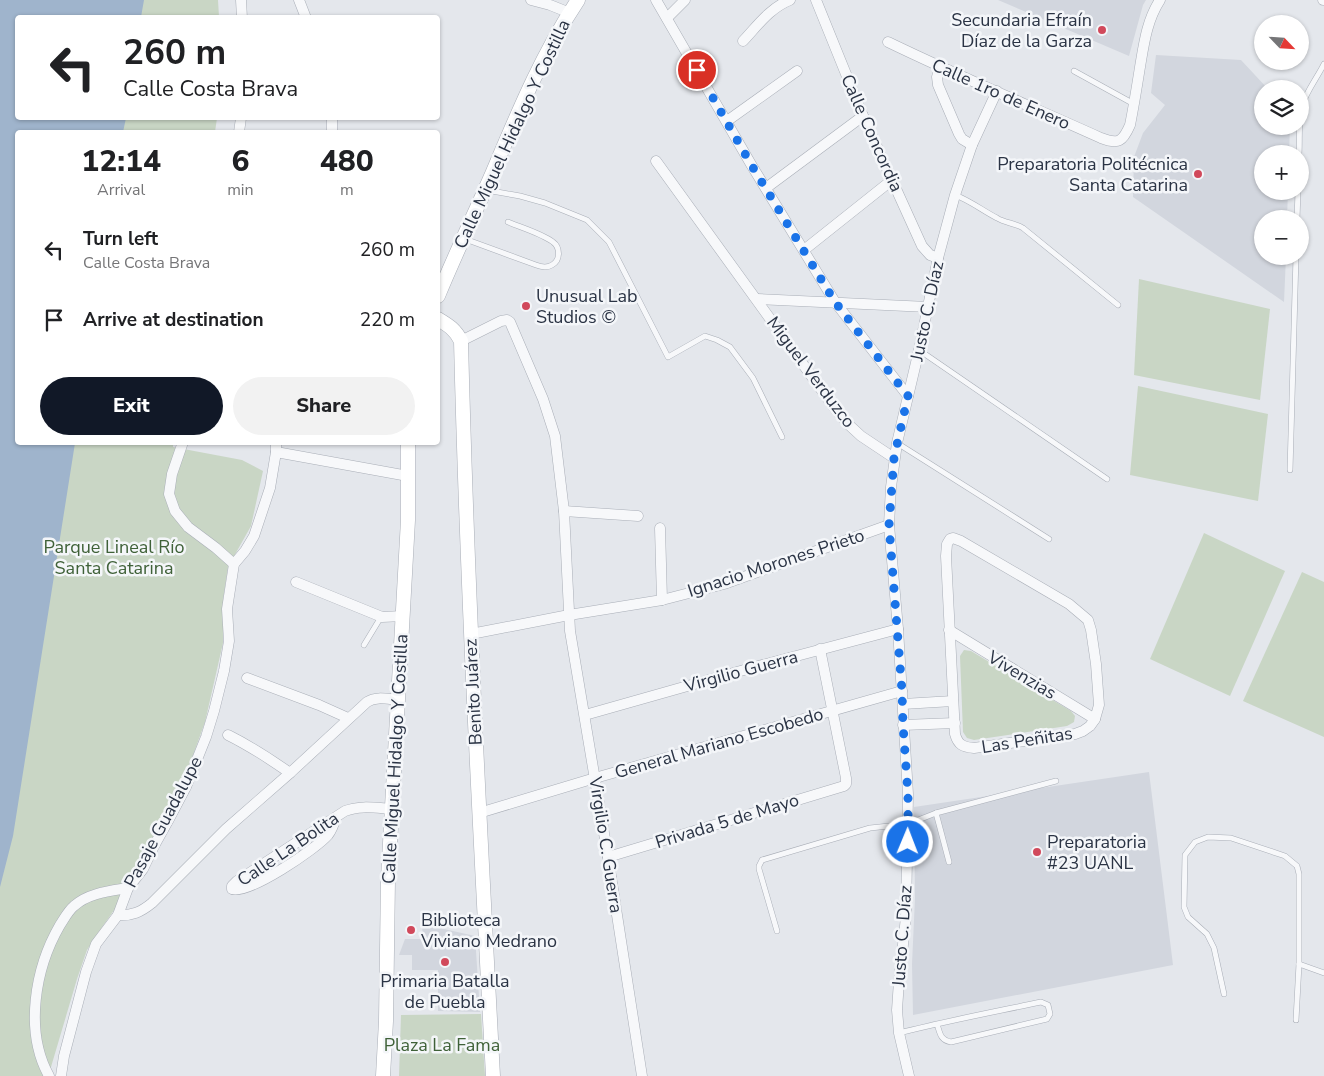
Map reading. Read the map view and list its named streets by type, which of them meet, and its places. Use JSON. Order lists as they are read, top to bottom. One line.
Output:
{"streets":{"street":["Calle 1ro de Enero","Calle Concordia","Calle Miguel Hidalgo Y Costilla","Justo C. Díaz","Miguel Verduzco","Ignacio Morones Prieto","Virgilio Guerra","Vivenzias","Benito Juárez","Las Peñitas","General Mariano Escobedo","Privada 5 de Mayo","Pasaje Guadalupe","Virgilio C. Guerra","Calle La Bolita"]},"crossings":[["Calle 1ro de Enero","Justo C. Díaz"],["Calle Concordia","Justo C. Díaz"],["Calle Miguel Hidalgo Y Costilla","Pasaje Guadalupe"],["Calle Miguel Hidalgo Y Costilla","Calle La Bolita"],["Justo C. Díaz","Miguel Verduzco"],["Justo C. Díaz","Ignacio Morones Prieto"],["Justo C. Díaz","Virgilio Guerra"],["Justo C. Díaz","General Mariano Escobedo"],["Ignacio Morones Prieto","Benito Juárez"],["Ignacio Morones Prieto","Virgilio C. Guerra"],["Virgilio Guerra","Virgilio C. Guerra"],["Vivenzias","Las Peñitas"],["Benito Juárez","General Mariano Escobedo"],["General Mariano Escobedo","Privada 5 de Mayo"],["General Mariano Escobedo","Virgilio C. Guerra"],["Privada 5 de Mayo","Virgilio C. Guerra"]],"parks":["Parque Lineal Río Santa Catarina","Plaza La Fama"],"places":["Secundaria Efraín Díaz de la Garza","Preparatoria Politécnica Santa Catarina","Unusual Lab Studios ©","Preparatoria #23 UANL","Biblioteca Viviano Medrano","Primaria Batalla de Puebla"],"north":"bottom right","page":{"map_buttons":["+","−"],"turn":["260 m","Calle Costa Brava"],"eta":["12:14","Arrival","6","min","480","m"],"list":[{"name":"Turn left","note":"Calle Costa Brava","value":"260 m"},{"name":"Arrive at destination","value":"220 m"}],"buttons":["Exit","Share"]}}
